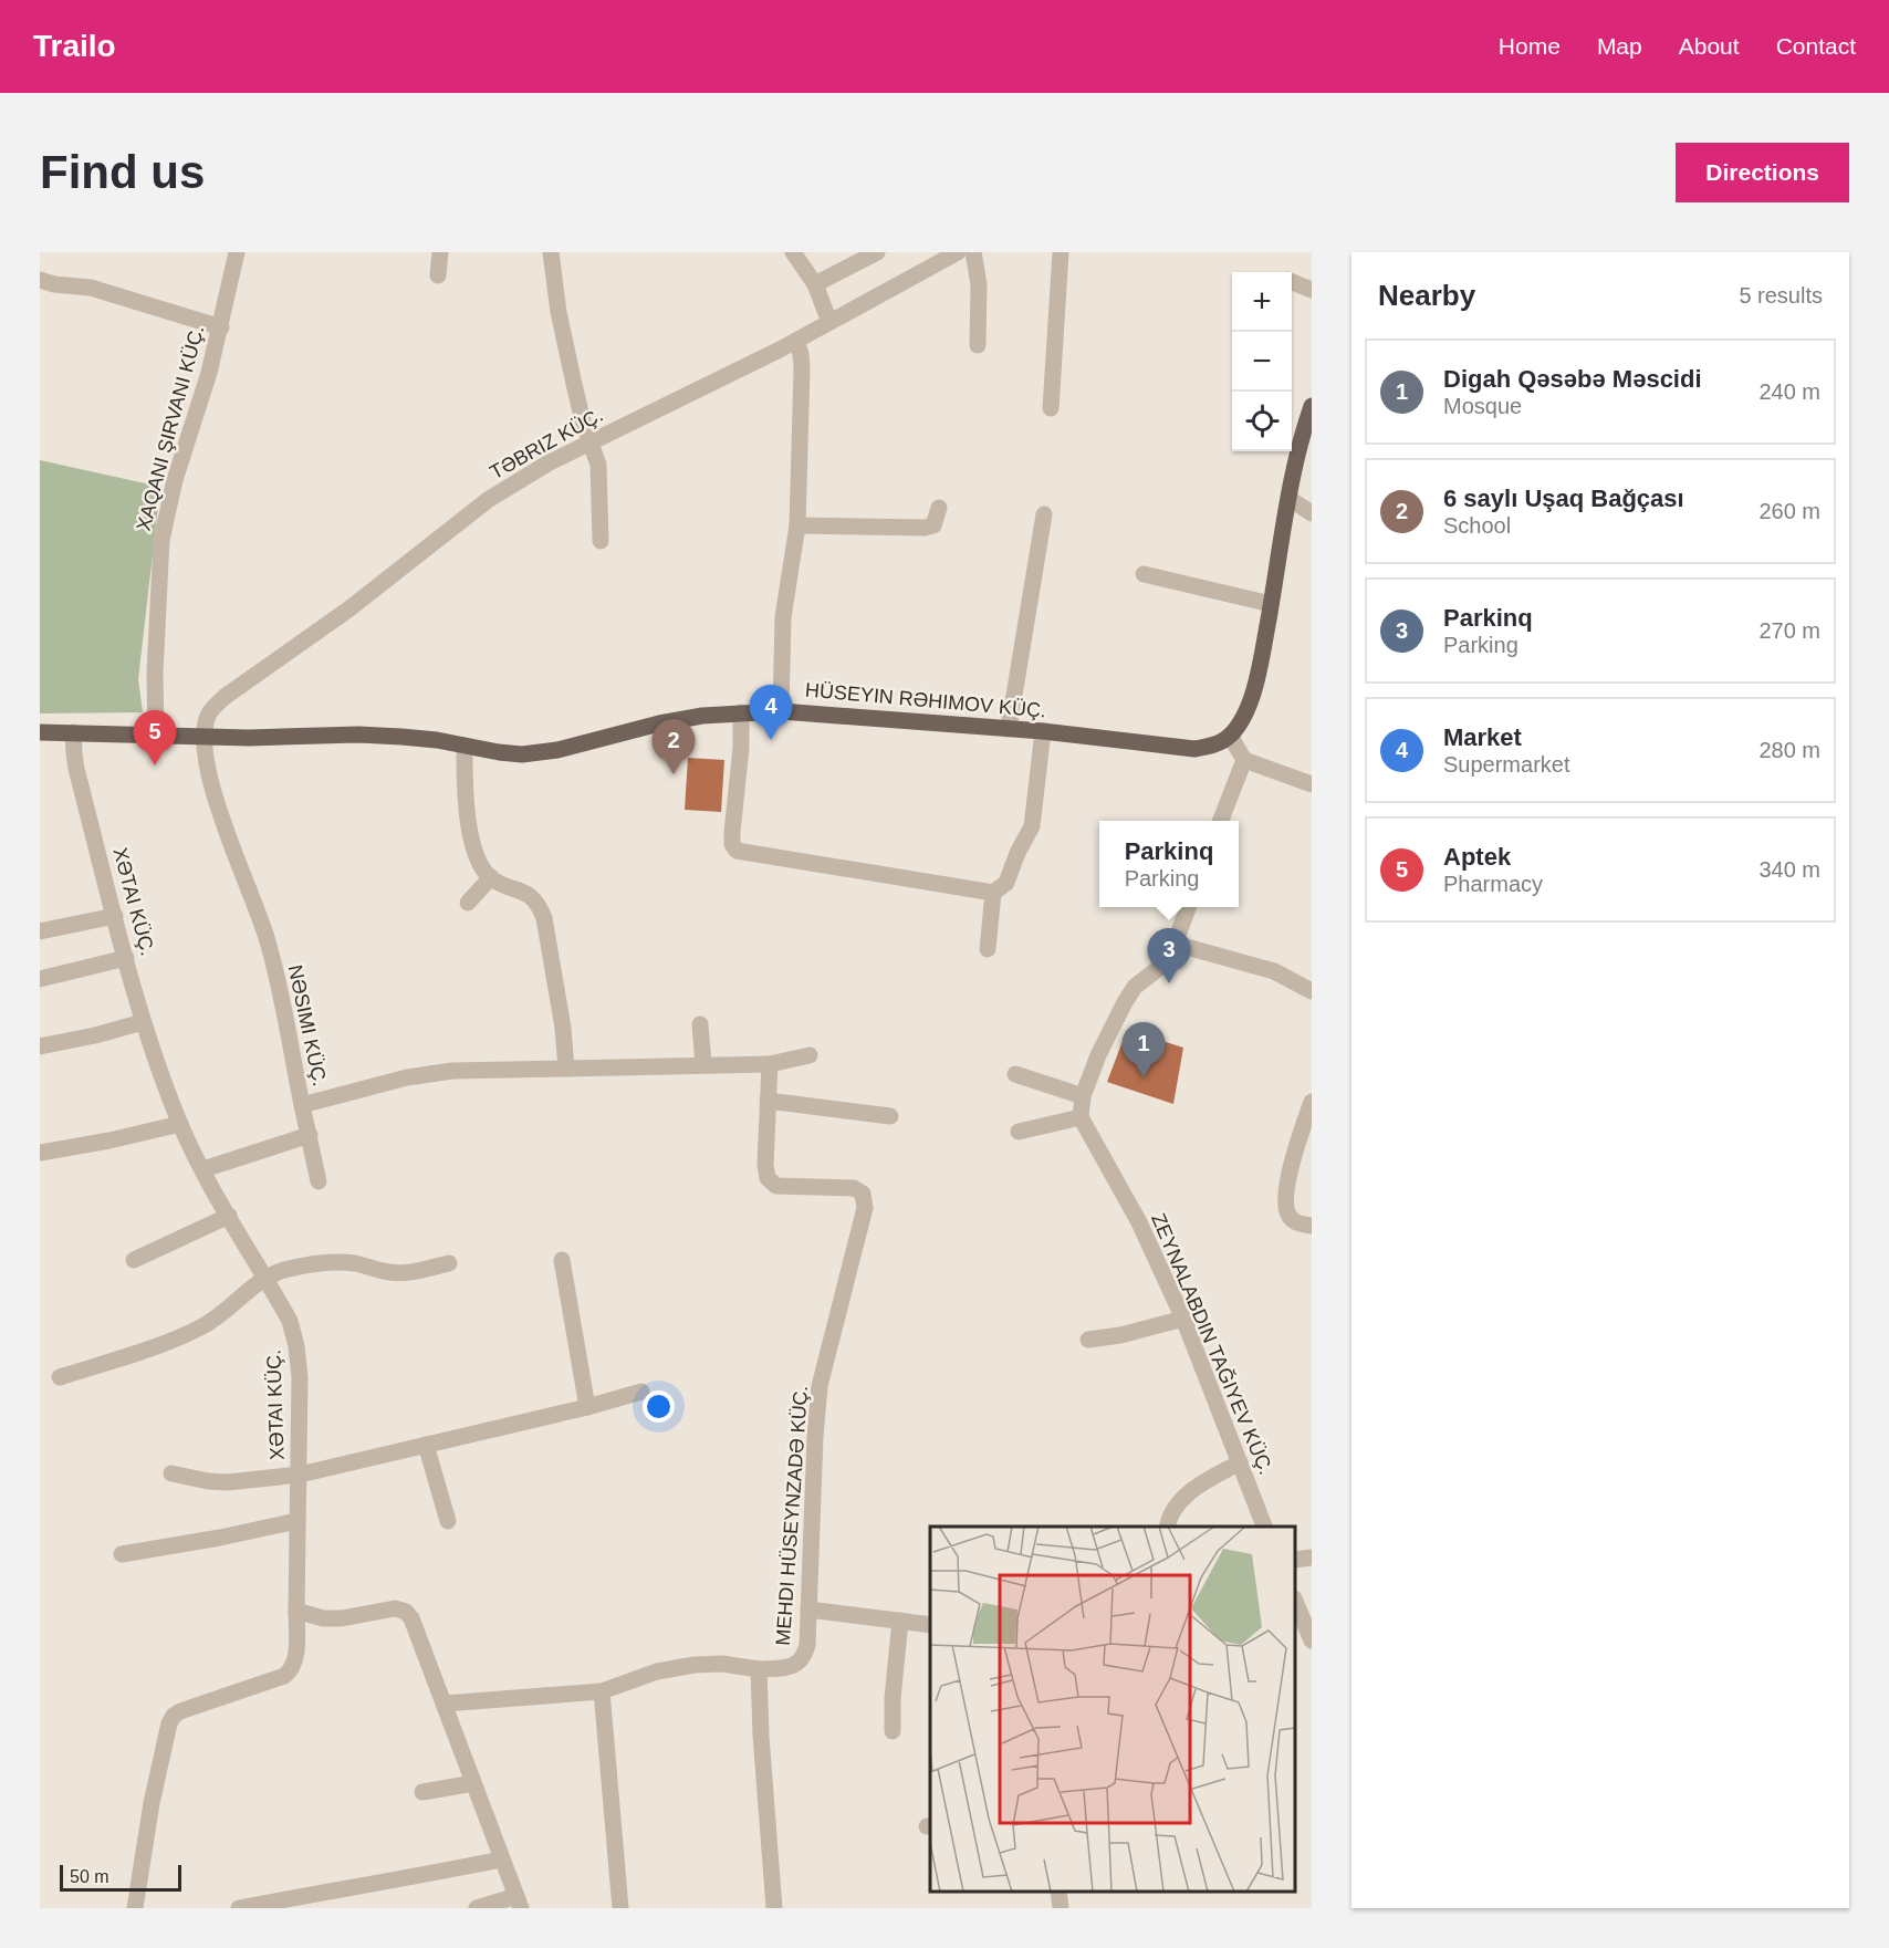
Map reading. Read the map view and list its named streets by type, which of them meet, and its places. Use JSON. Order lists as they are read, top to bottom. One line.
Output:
{"streets":{"main road":["HÜSEYIN RƏHIMOV KÜÇ."],"street":["XAQANI ŞIRVANI KÜÇ.","TƏBRIZ KÜÇ.","XƏTAI KÜÇ.","NƏSIMI KÜÇ.","MEHDI HÜSEYNZADƏ KÜÇ."]},"crossings":[["XAQANI ŞIRVANI KÜÇ.","HÜSEYIN RƏHIMOV KÜÇ."],["TƏBRIZ KÜÇ.","HÜSEYIN RƏHIMOV KÜÇ."],["TƏBRIZ KÜÇ.","NƏSIMI KÜÇ."],["HÜSEYIN RƏHIMOV KÜÇ.","XƏTAI KÜÇ."],["HÜSEYIN RƏHIMOV KÜÇ.","NƏSIMI KÜÇ."]],"scale_bar":"50 m","page":{"header":"Trailo","nav":["Home","Map","About","Contact"],"buttons":"Directions","title":"Find us","heading":["Nearby","5 results"],"map_buttons":["+","−"],"list":[{"mark":"1","name":"Digah Qəsəbə Məscidi","note":"Mosque","value":"240 m"},{"mark":"2","name":"6 saylı Uşaq Bağçası","note":"School","value":"260 m"},{"mark":"3","name":"Parkinq","note":"Parking","value":"270 m"},{"mark":"4","name":"Market","note":"Supermarket","value":"280 m"},{"mark":"5","name":"Aptek","note":"Pharmacy","value":"340 m"}],"pins":["4","5","2","3","1"],"popup":["Parkinq","Parking"],"scale":"50 m"}}
